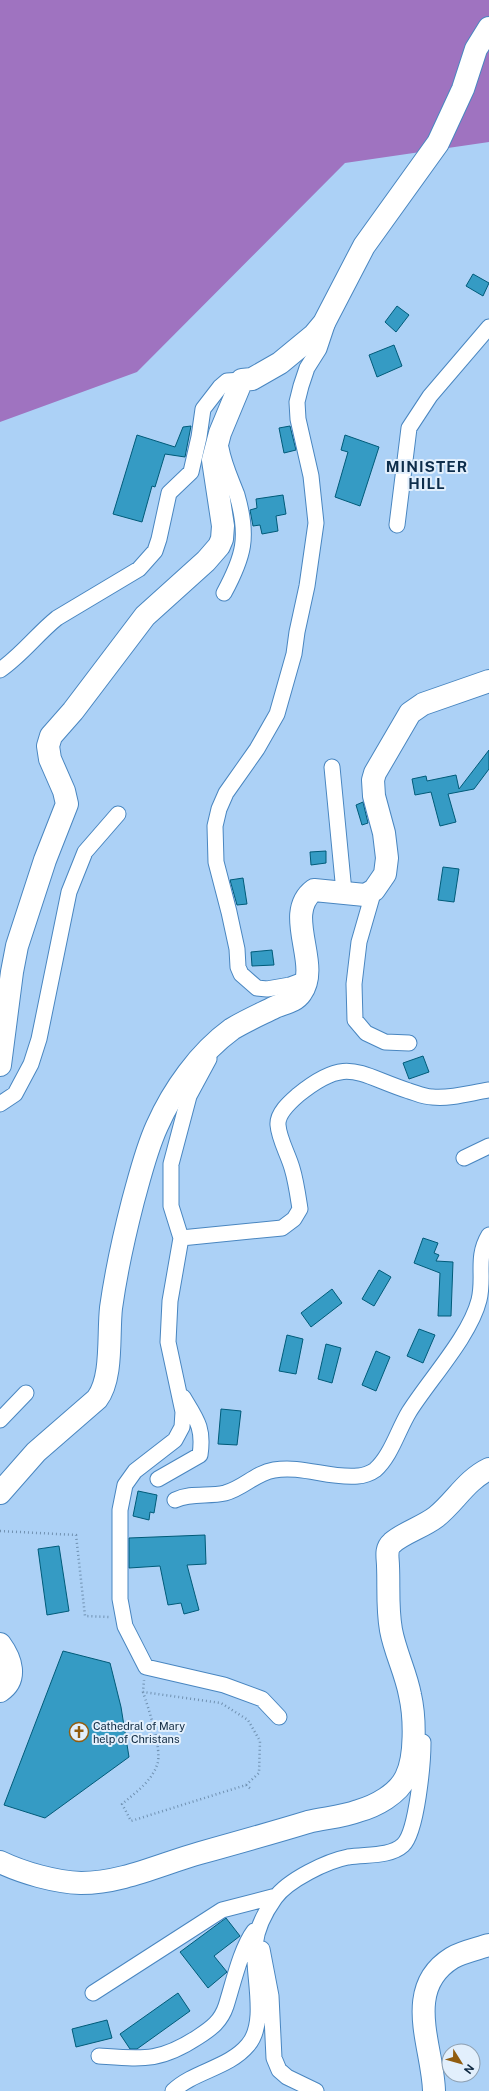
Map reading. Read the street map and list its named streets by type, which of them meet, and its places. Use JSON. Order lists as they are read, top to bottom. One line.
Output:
{"districts":["MINISTER HILL"],"places":{"church":["Cathedral of Mary help of Christans"]},"north":"bottom right"}
